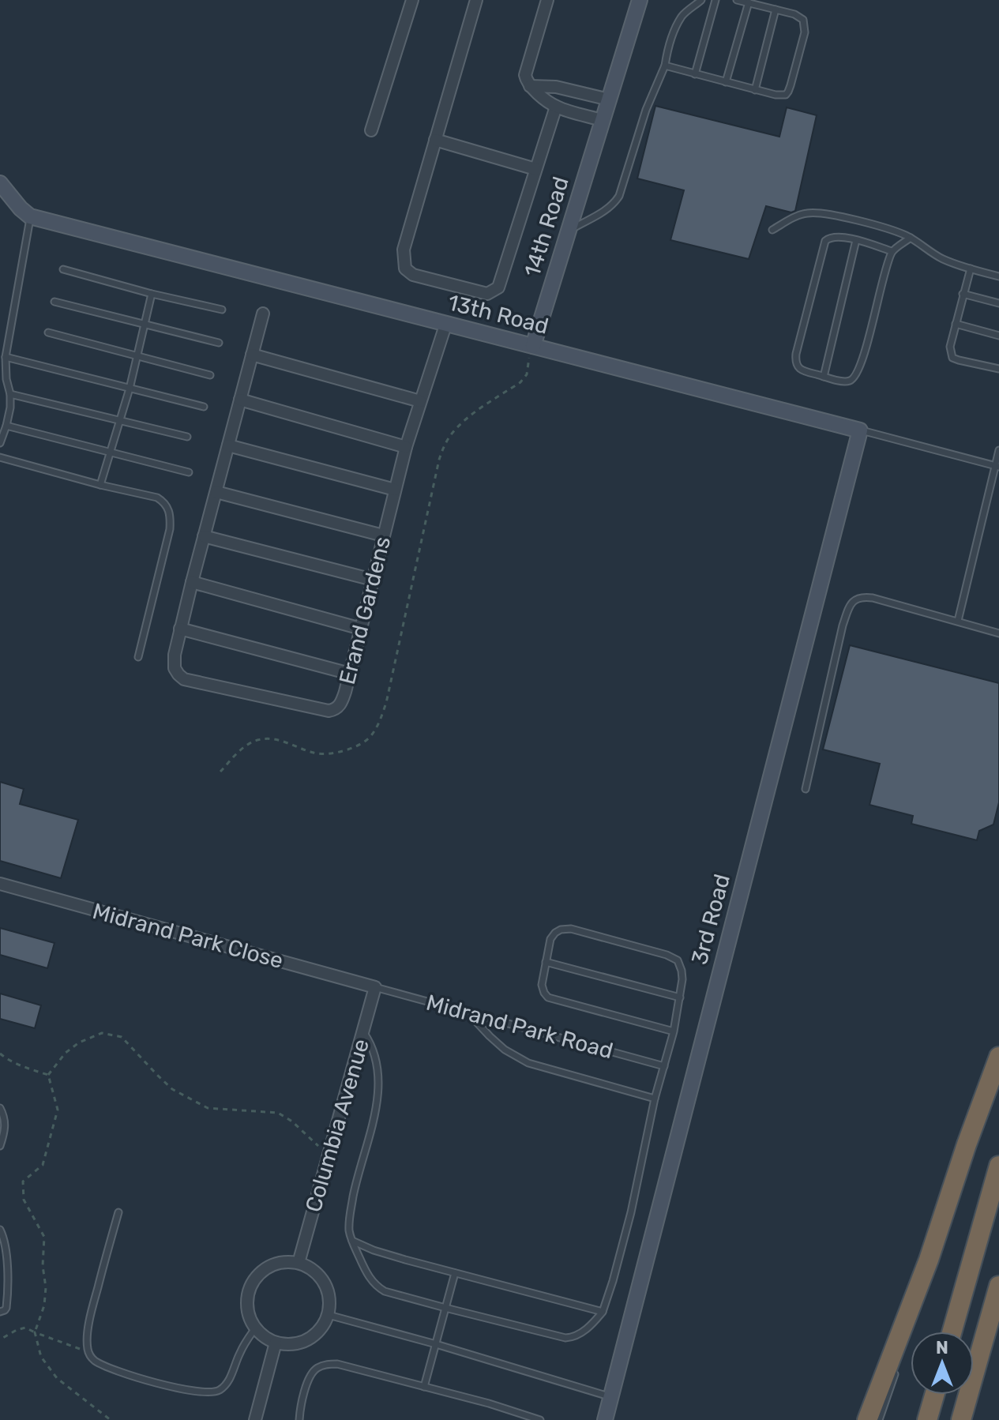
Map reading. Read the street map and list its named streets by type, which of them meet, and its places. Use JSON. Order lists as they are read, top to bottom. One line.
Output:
{"streets":{"street":["14th Road","13th Road","Erand Gardens","3rd Road","Midrand Park Close","Columbia Avenue"],"lane":["Midrand Park Road"]},"crossings":[["14th Road","13th Road"],["13th Road","Erand Gardens"],["13th Road","3rd Road"],["Midrand Park Close","Midrand Park Road"],["Midrand Park Close","Columbia Avenue"],["Midrand Park Road","Columbia Avenue"]],"north":"top"}
